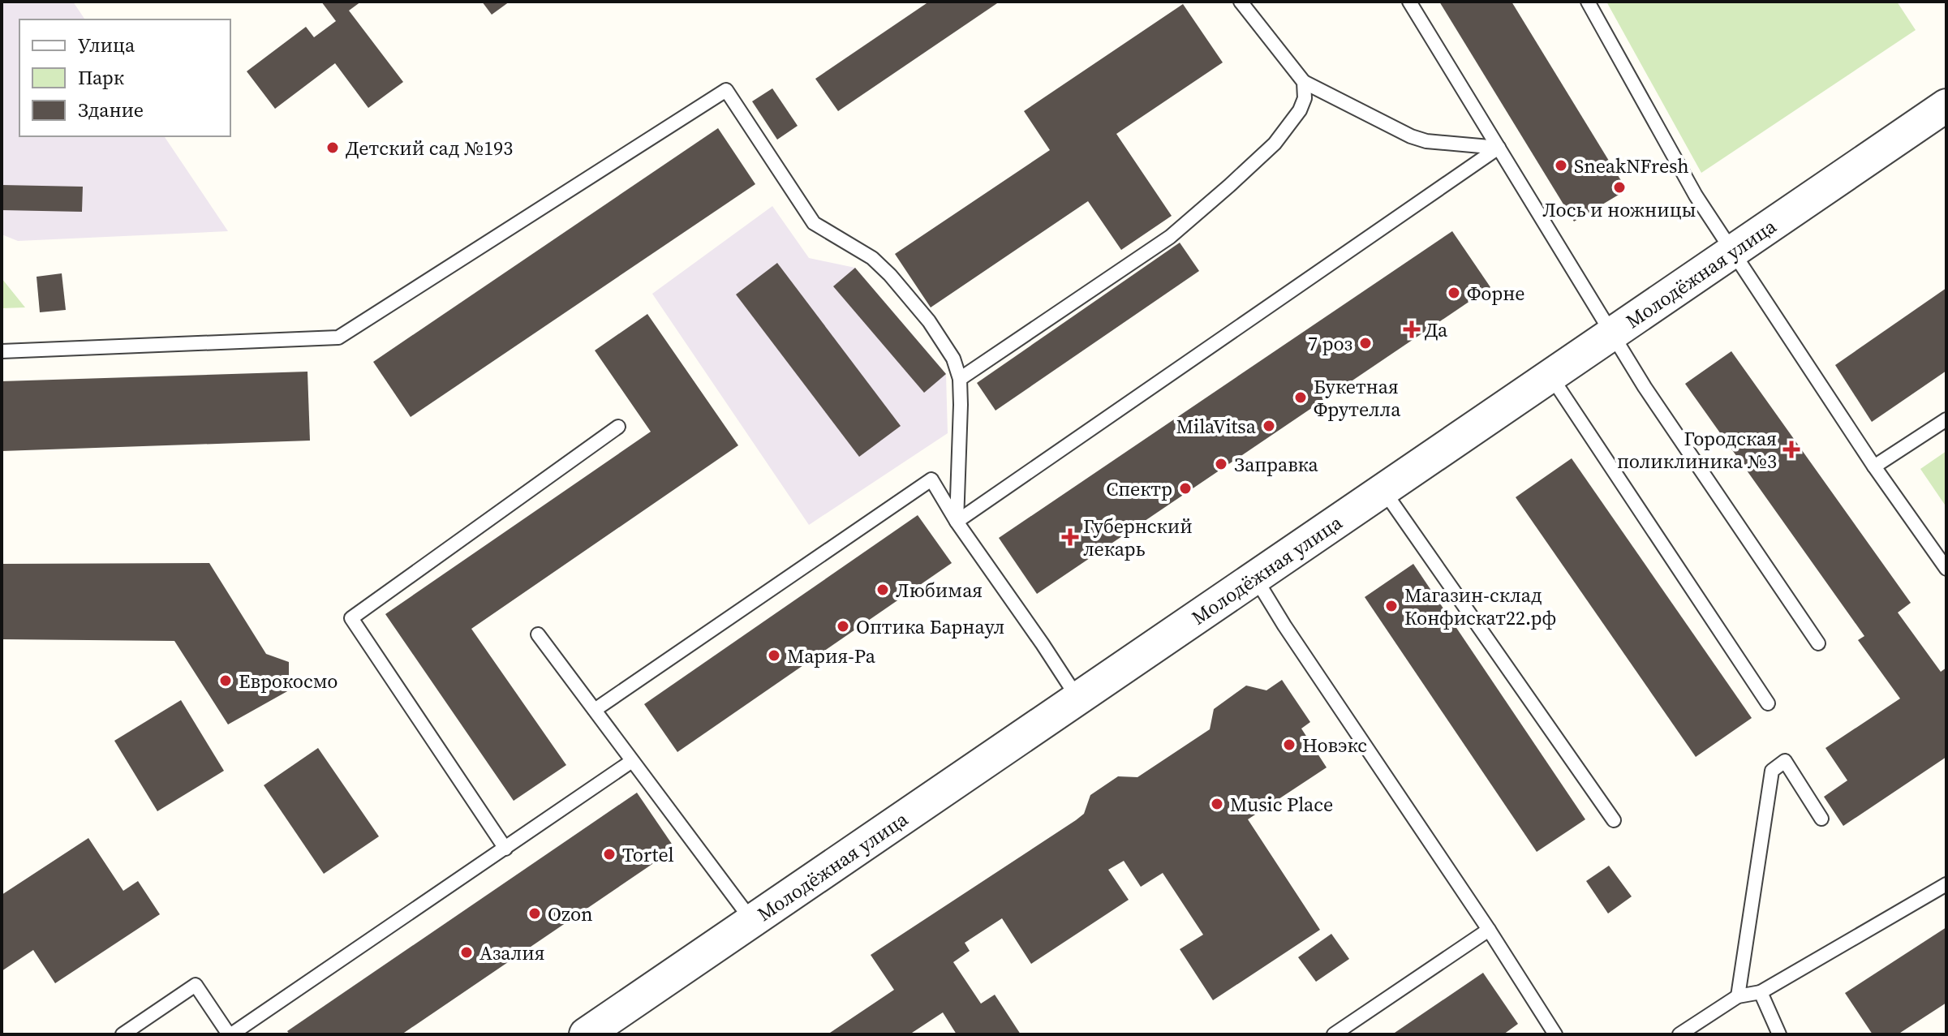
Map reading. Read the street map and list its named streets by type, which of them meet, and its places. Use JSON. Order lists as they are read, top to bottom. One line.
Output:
{"streets":{"street":["Молодёжная улица"]},"places":{"other":["Детский сад №193","SneakNFresh","Лось и ножницы","Форне","7 роз","Букетная Фрутелла","MilaVitsa","Заправка","Спектр","Любимая","Магазин-склад Конфискат22.рф","Оптика Барнаул","Мария-Ра","Еврокосмо","Новэкс","Music Place","Tortel","Ozon","Азалия"],"health":["Да","Городская поликлиника №3","Губернский лекарь"]},"legend":["Улица","Парк","Здание"]}
